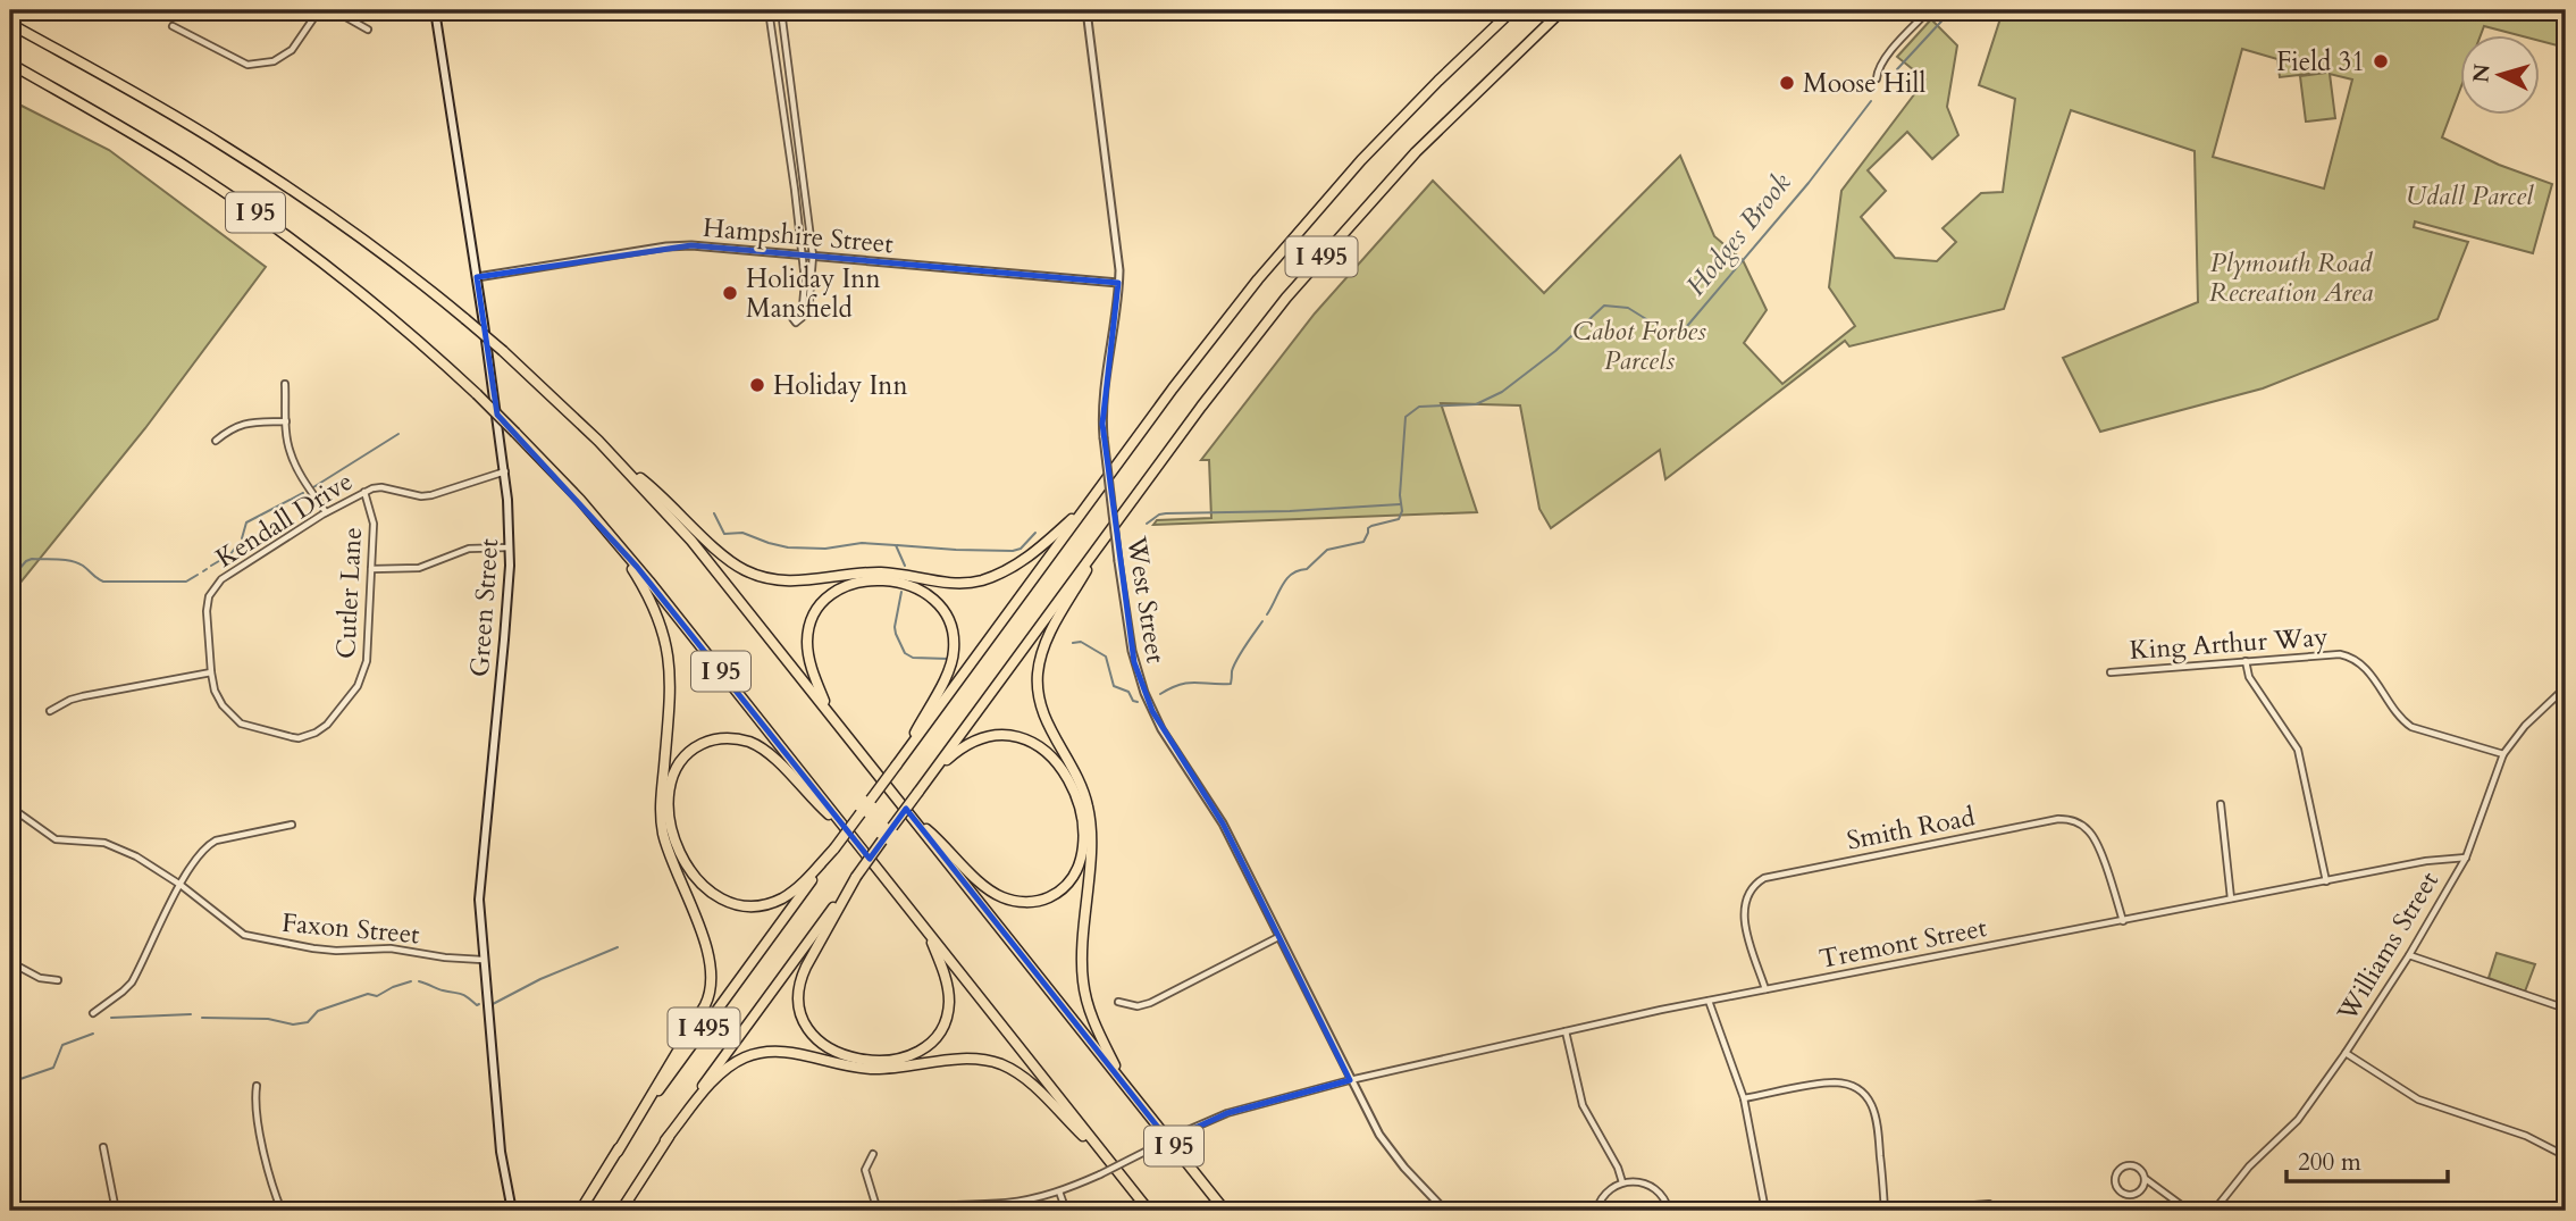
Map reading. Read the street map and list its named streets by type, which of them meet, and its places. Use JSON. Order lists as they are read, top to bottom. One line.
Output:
{"streets":{"highway":["I 95","I 495"],"main road":["Green Street"],"street":["Hampshire Street","Kendall Drive","Cutler Lane","West Street","King Arthur Way","Smith Road","Faxon Street","Tremont Street","Williams Street"]},"crossings":[["Hampshire Street","West Street"],["Hampshire Street","Green Street"],["Kendall Drive","Cutler Lane"],["Kendall Drive","Green Street"],["West Street","Tremont Street"],["Green Street","Faxon Street"],["King Arthur Way","Williams Street"],["Smith Road","Tremont Street"],["Tremont Street","Williams Street"]],"water":["Hodges Brook"],"parks":["Udall Parcel","Plymouth Road Recreation Area","Cabot Forbes Parcels"],"places":["Field 31","Moose Hill","Holiday Inn Mansfield","Holiday Inn"],"scale_bar":"200 m","north":"left"}
